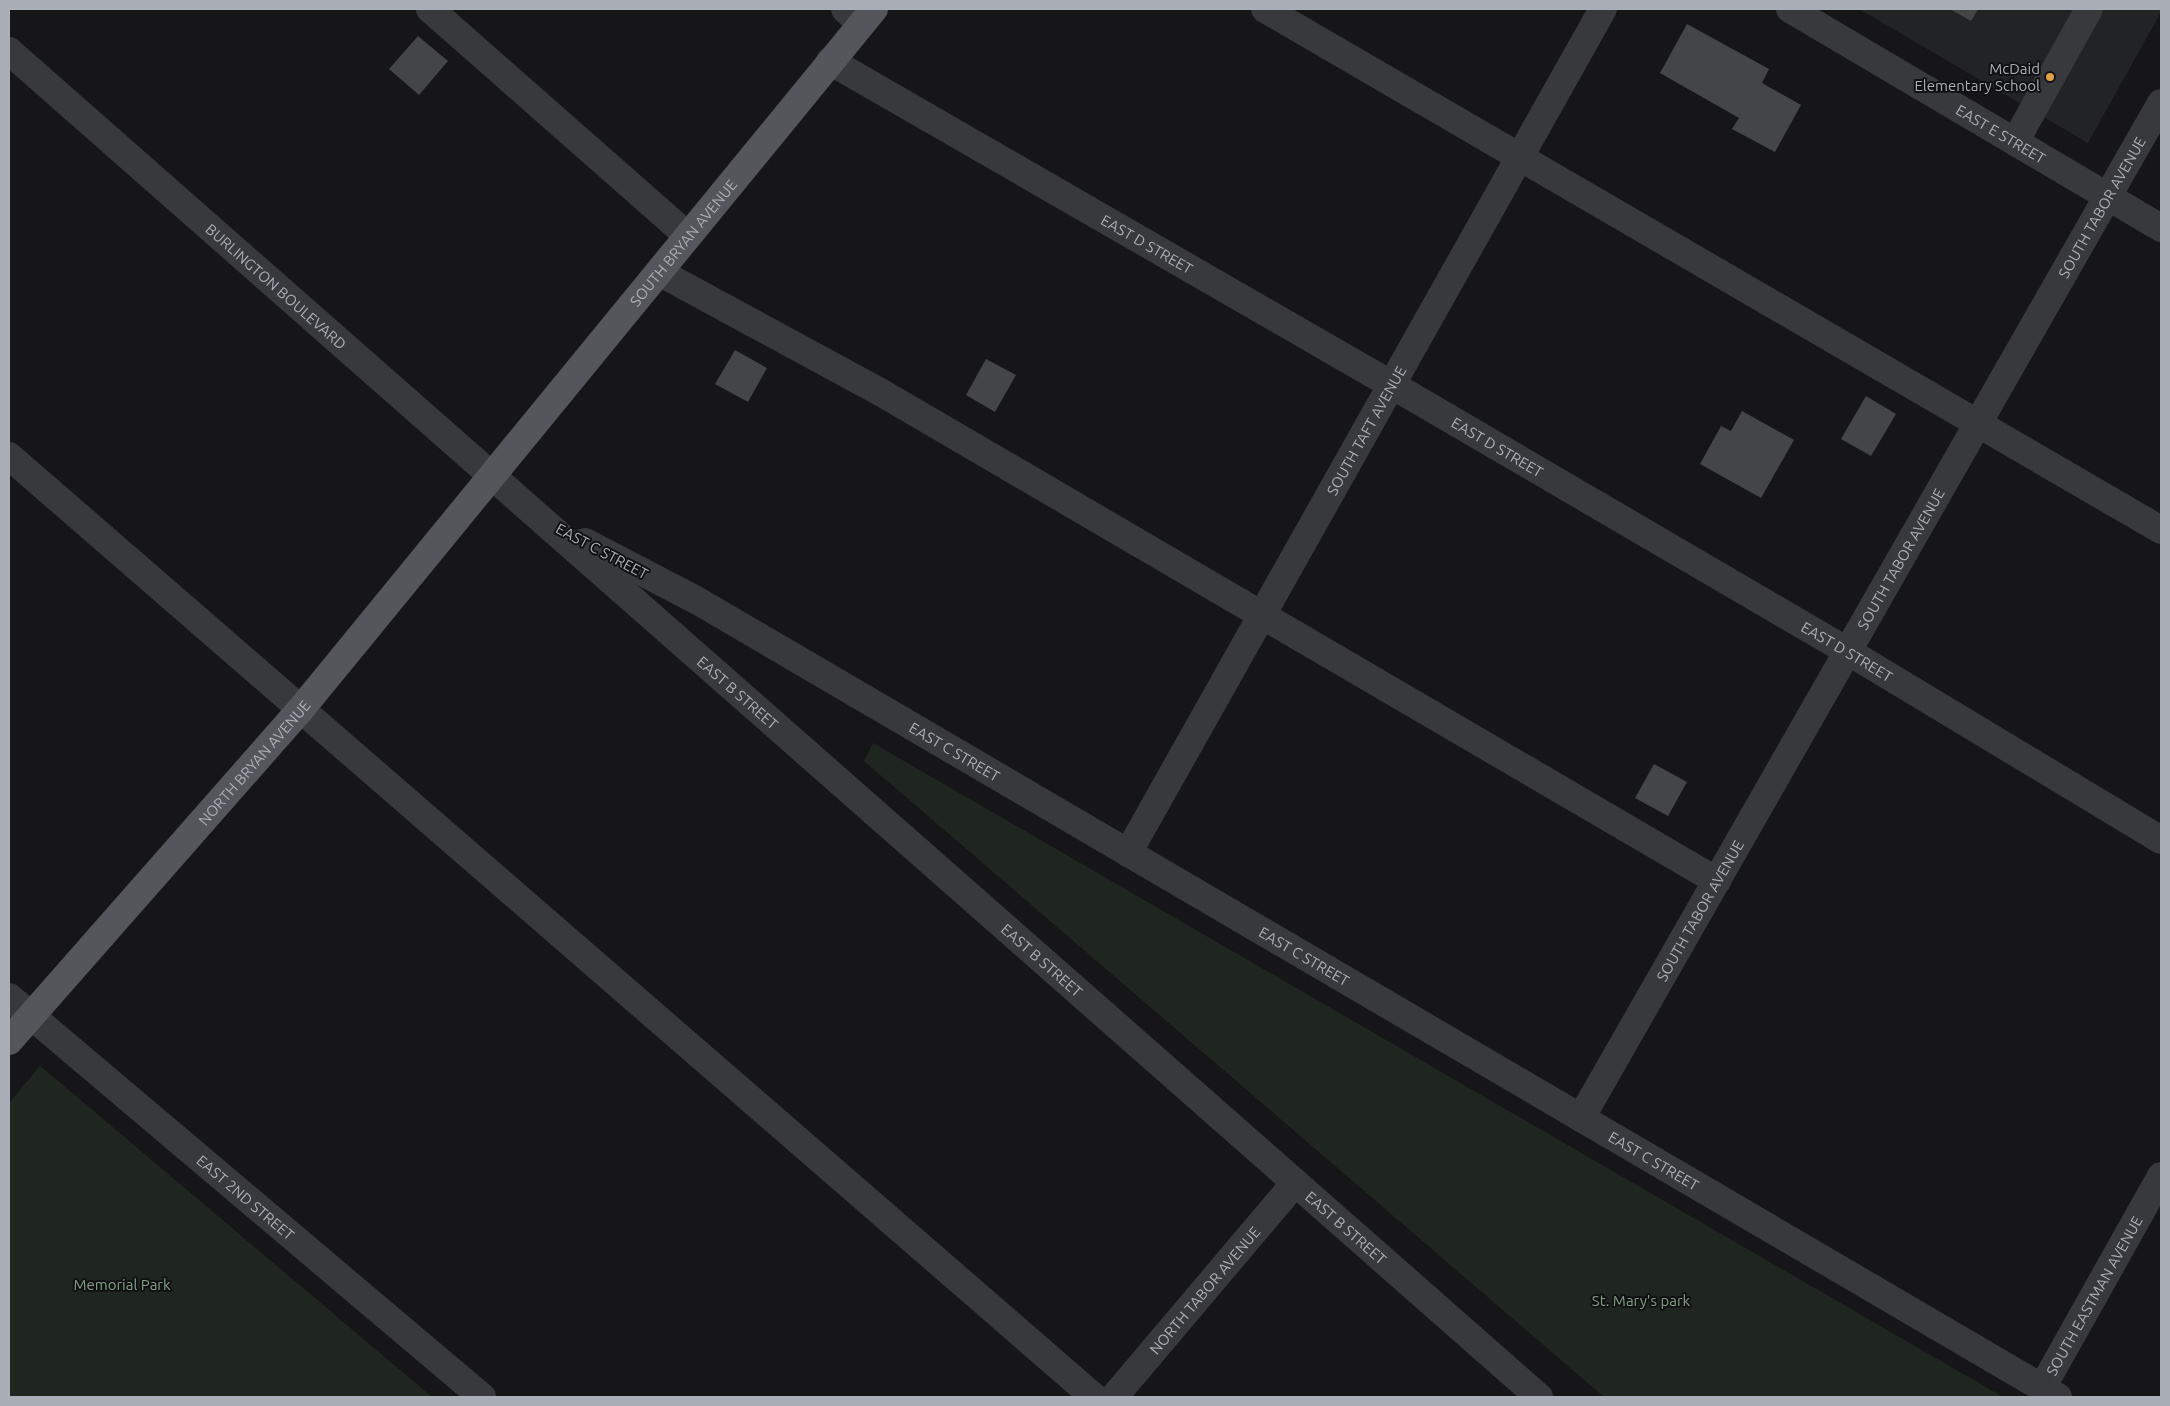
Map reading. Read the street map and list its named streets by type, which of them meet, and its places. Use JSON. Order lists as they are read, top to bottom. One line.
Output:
{"streets":{"main road":["SOUTH BRYAN AVENUE","NORTH BRYAN AVENUE"],"street":["EAST E STREET","SOUTH TABOR AVENUE","EAST D STREET","BURLINGTON BOULEVARD","SOUTH TAFT AVENUE","EAST C STREET","EAST B STREET","EAST 2ND STREET","NORTH TABOR AVENUE","SOUTH EASTMAN AVENUE"]},"crossings":[["EAST E STREET","SOUTH TABOR AVENUE"],["SOUTH TABOR AVENUE","EAST D STREET"],["SOUTH TABOR AVENUE","EAST C STREET"],["SOUTH BRYAN AVENUE","EAST D STREET"],["SOUTH BRYAN AVENUE","BURLINGTON BOULEVARD"],["SOUTH BRYAN AVENUE","NORTH BRYAN AVENUE"],["EAST D STREET","SOUTH TAFT AVENUE"],["BURLINGTON BOULEVARD","EAST C STREET"],["BURLINGTON BOULEVARD","EAST B STREET"],["BURLINGTON BOULEVARD","NORTH BRYAN AVENUE"],["SOUTH TAFT AVENUE","EAST C STREET"],["EAST C STREET","EAST B STREET"],["EAST C STREET","SOUTH EASTMAN AVENUE"],["EAST B STREET","NORTH TABOR AVENUE"],["NORTH BRYAN AVENUE","EAST 2ND STREET"]],"parks":["Memorial Park","St. Mary's park"],"places":["McDaid Elementary School"]}
